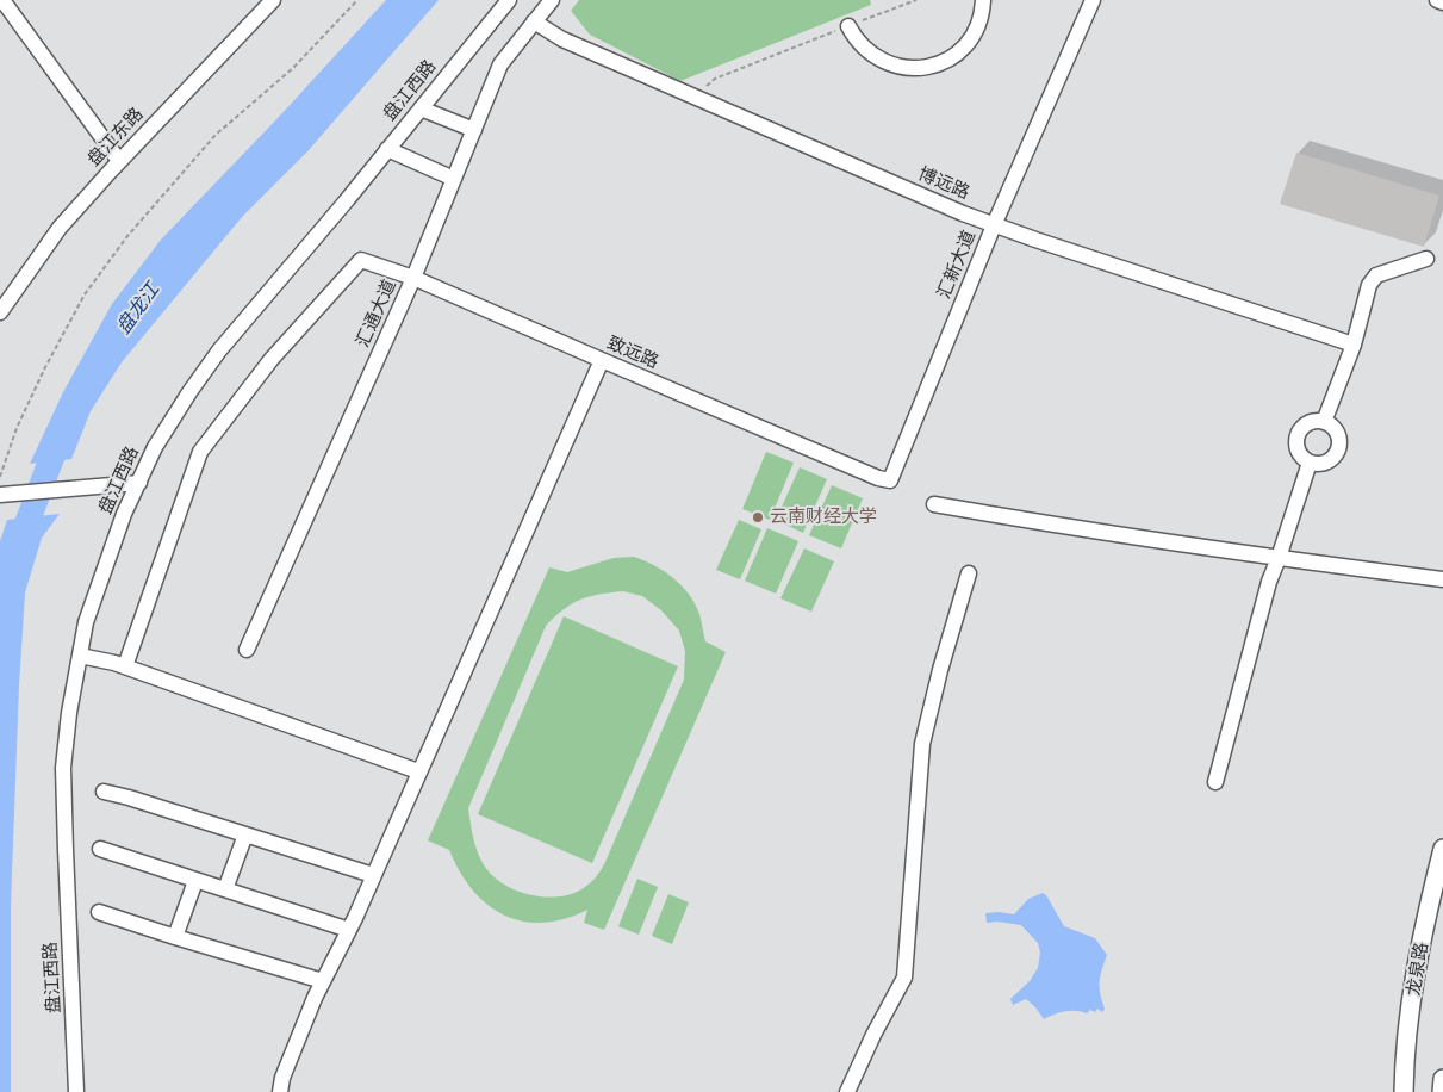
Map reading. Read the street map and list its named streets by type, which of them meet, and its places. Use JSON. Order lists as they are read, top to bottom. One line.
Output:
{"streets":{"main road":["龙泉路"],"street":["盘江西路","盘江东路","博远路","汇新大道","汇通大道","致远路"]},"crossings":[["博远路","汇新大道"],["博远路","汇通大道"],["汇新大道","致远路"],["汇通大道","致远路"]],"water":["盘龙江"],"places":["云南财经大学"]}
